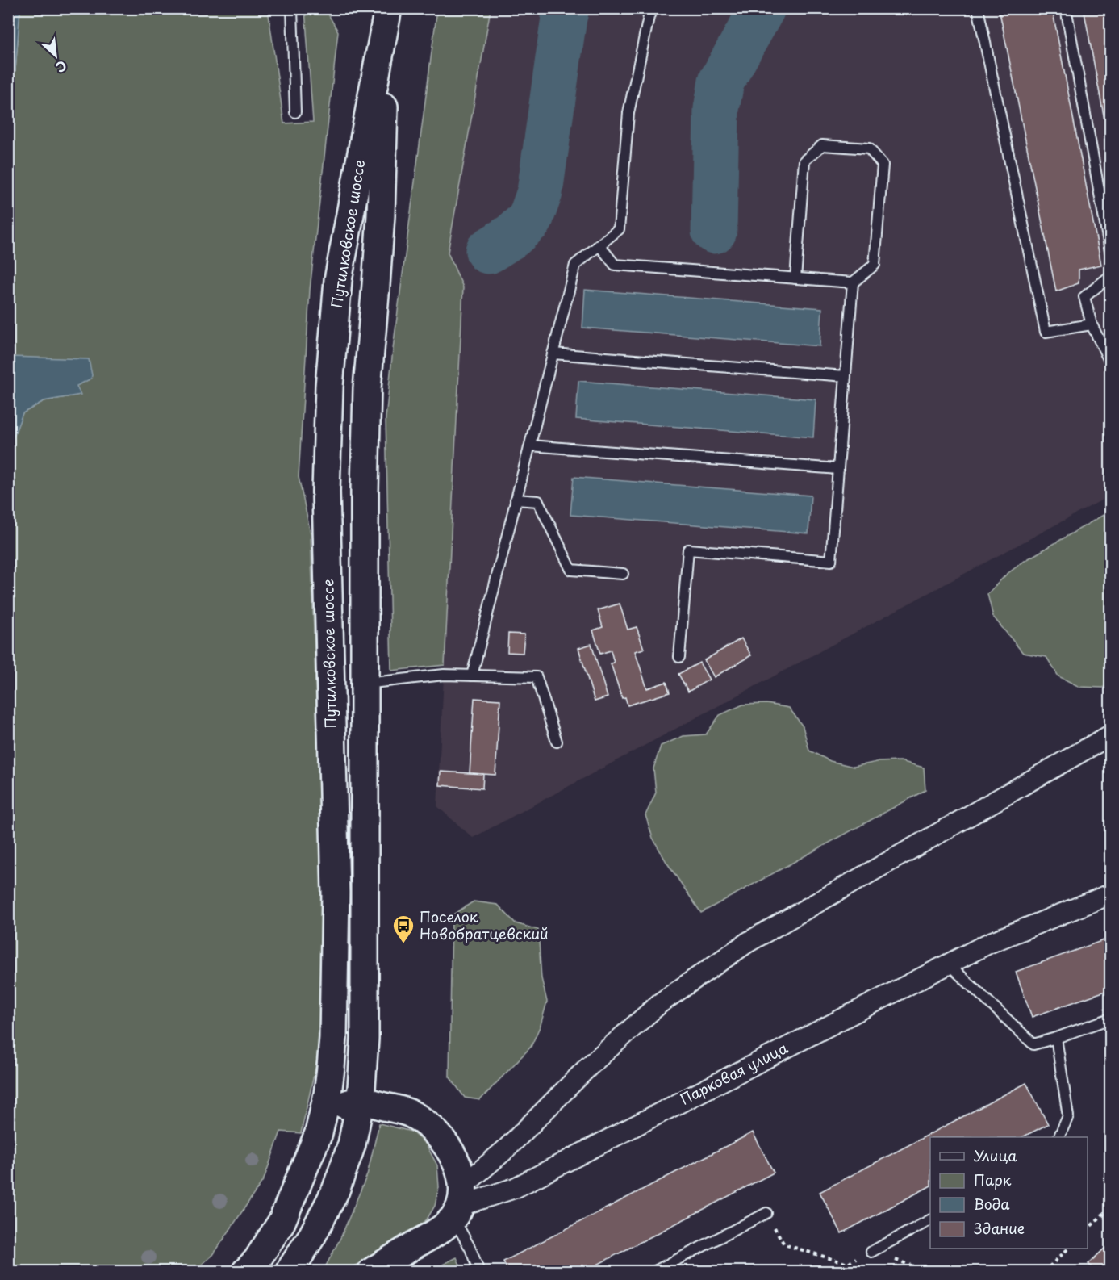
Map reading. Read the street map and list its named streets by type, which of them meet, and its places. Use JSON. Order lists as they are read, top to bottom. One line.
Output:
{"streets":{"main road":["Путилковское шоссе","Парковая улица"]},"places":{"bus stop":["Поселок Новобратцевский"]},"legend":["Улица","Парк","Вода","Здание"],"north":"bottom right"}
